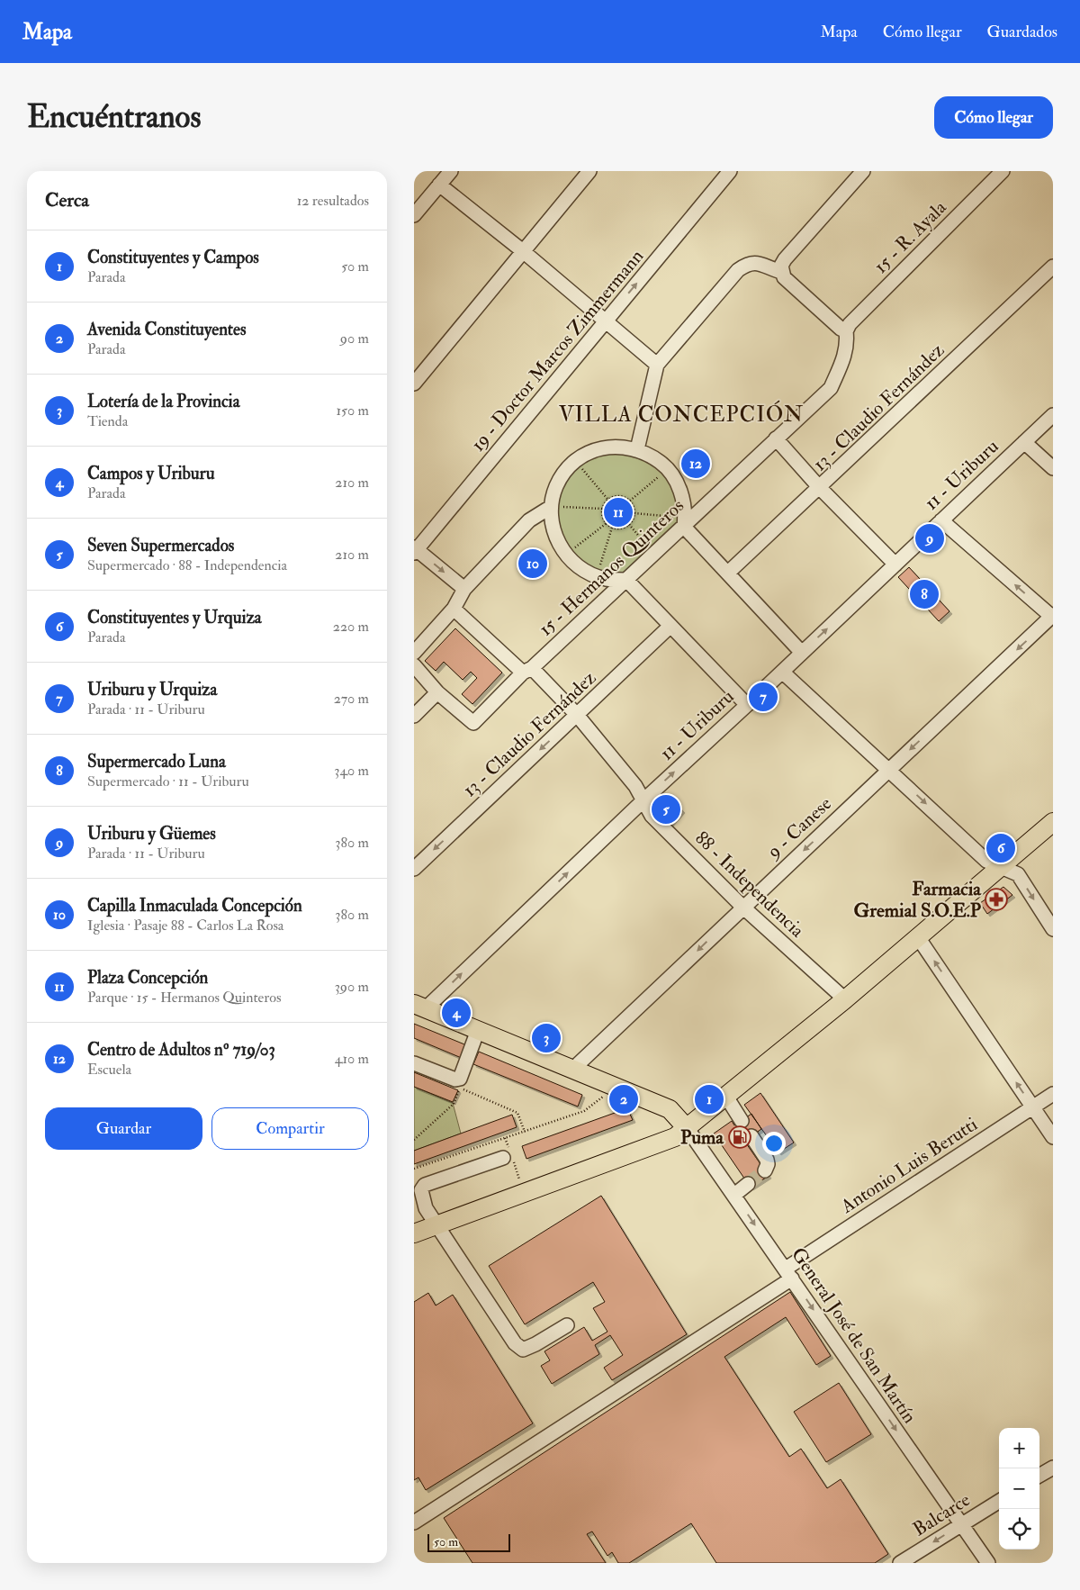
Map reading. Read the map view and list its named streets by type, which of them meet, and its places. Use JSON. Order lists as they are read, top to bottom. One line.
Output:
{"streets":{"street":["15 - R. Ayala","19 - Doctor Marcos Zimmermann","13 - Claudio Fernández","11 - Uriburu","15 - Hermanos Quinteros","9 - Canese","88 - Independencia","Antonio Luis Berutti","General José de San Martín","Balcarce"]},"crossings":[["15 - R. Ayala","15 - Hermanos Quinteros"],["13 - Claudio Fernández","88 - Independencia"],["11 - Uriburu","88 - Independencia"],["15 - Hermanos Quinteros","88 - Independencia"],["9 - Canese","88 - Independencia"],["Antonio Luis Berutti","General José de San Martín"],["General José de San Martín","Balcarce"]],"one_way":["11 - Uriburu","9 - Canese","General José de San Martín","Balcarce"],"districts":["VILLA CONCEPCIÓN"],"places":{"pharmacy":["Farmacia Gremial S.O.E.P"],"fuel station":["Puma"]},"scale_bar":"50 m","page":{"header":"Mapa","nav":["Mapa","Cómo llegar","Guardados"],"buttons":["Cómo llegar",["Guardar","Compartir"]],"title":"Encuéntranos","heading":["Cerca","12 resultados"],"list":[{"mark":"1","name":"Constituyentes y Campos","note":"Parada","value":"50 m"},{"mark":"2","name":"Avenida Constituyentes","note":"Parada","value":"90 m"},{"mark":"3","name":"Lotería de la Provincia","note":"Tienda","value":"150 m"},{"mark":"4","name":"Campos y Uriburu","note":"Parada","value":"210 m"},{"mark":"5","name":"Seven Supermercados","note":"Supermercado · 88 - Independencia","value":"210 m"},{"mark":"6","name":"Constituyentes y Urquiza","note":"Parada","value":"220 m"},{"mark":"7","name":"Uriburu y Urquiza","note":"Parada · 11 - Uriburu","value":"270 m"},{"mark":"8","name":"Supermercado Luna","note":"Supermercado · 11 - Uriburu","value":"340 m"},{"mark":"9","name":"Uriburu y Güemes","note":"Parada · 11 - Uriburu","value":"380 m"},{"mark":"10","name":"Capilla Inmaculada Concepción","note":"Iglesia · Pasaje 88 - Carlos La Rosa","value":"380 m"},{"mark":"11","name":"Plaza Concepción","note":"Parque · 15 - Hermanos Quinteros","value":"390 m"},{"mark":"12","name":"Centro de Adultos nº 719/03","note":"Escuela","value":"410 m"}],"pins":["12","11","9","10","8","7","5","6","4","3","1","2"],"map_buttons":["+","−"],"scale":"50 m"}}
